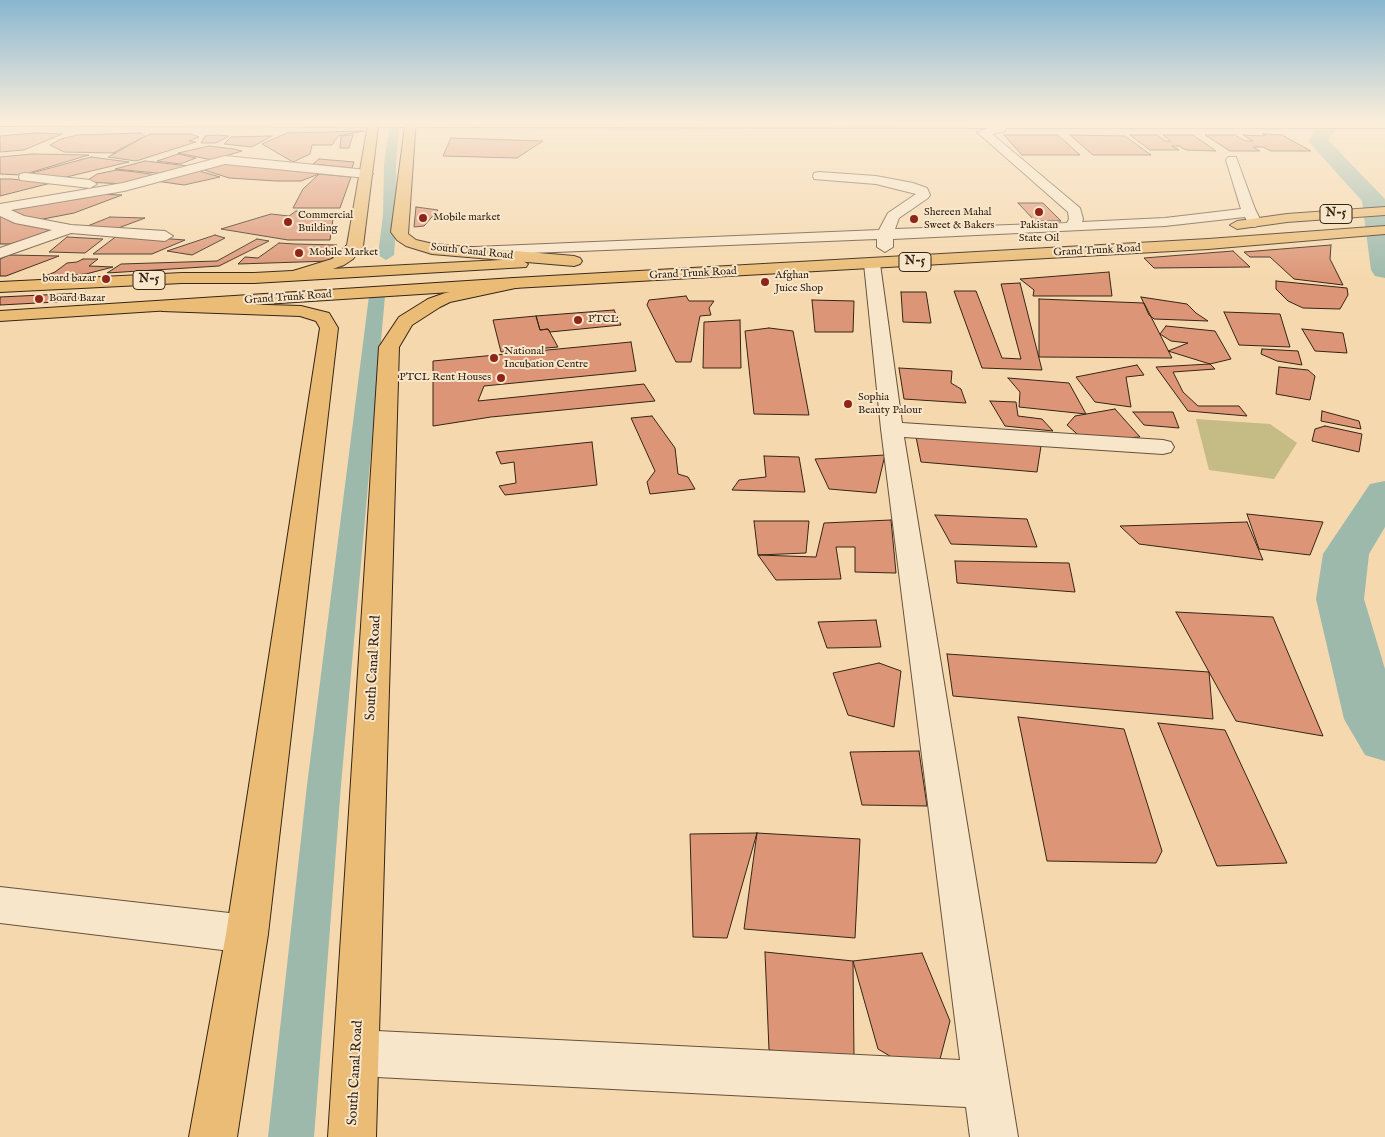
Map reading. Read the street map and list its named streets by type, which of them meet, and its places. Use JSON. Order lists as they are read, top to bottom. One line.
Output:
{"streets":{"main road":["N-5","Grand Trunk Road","South Canal Road"]},"crossings":[["Grand Trunk Road","South Canal Road"]],"places":["Pakistan State Oil","Mobile market","Shereen Mahal Sweet & Bakers","Commercial Building","Mobile Market","board bazar","Afghan Juice Shop","Board Bazar","PTCL","National Incubation Centre","PTCL Rent Houses","Sophia Beauty Palour"]}
